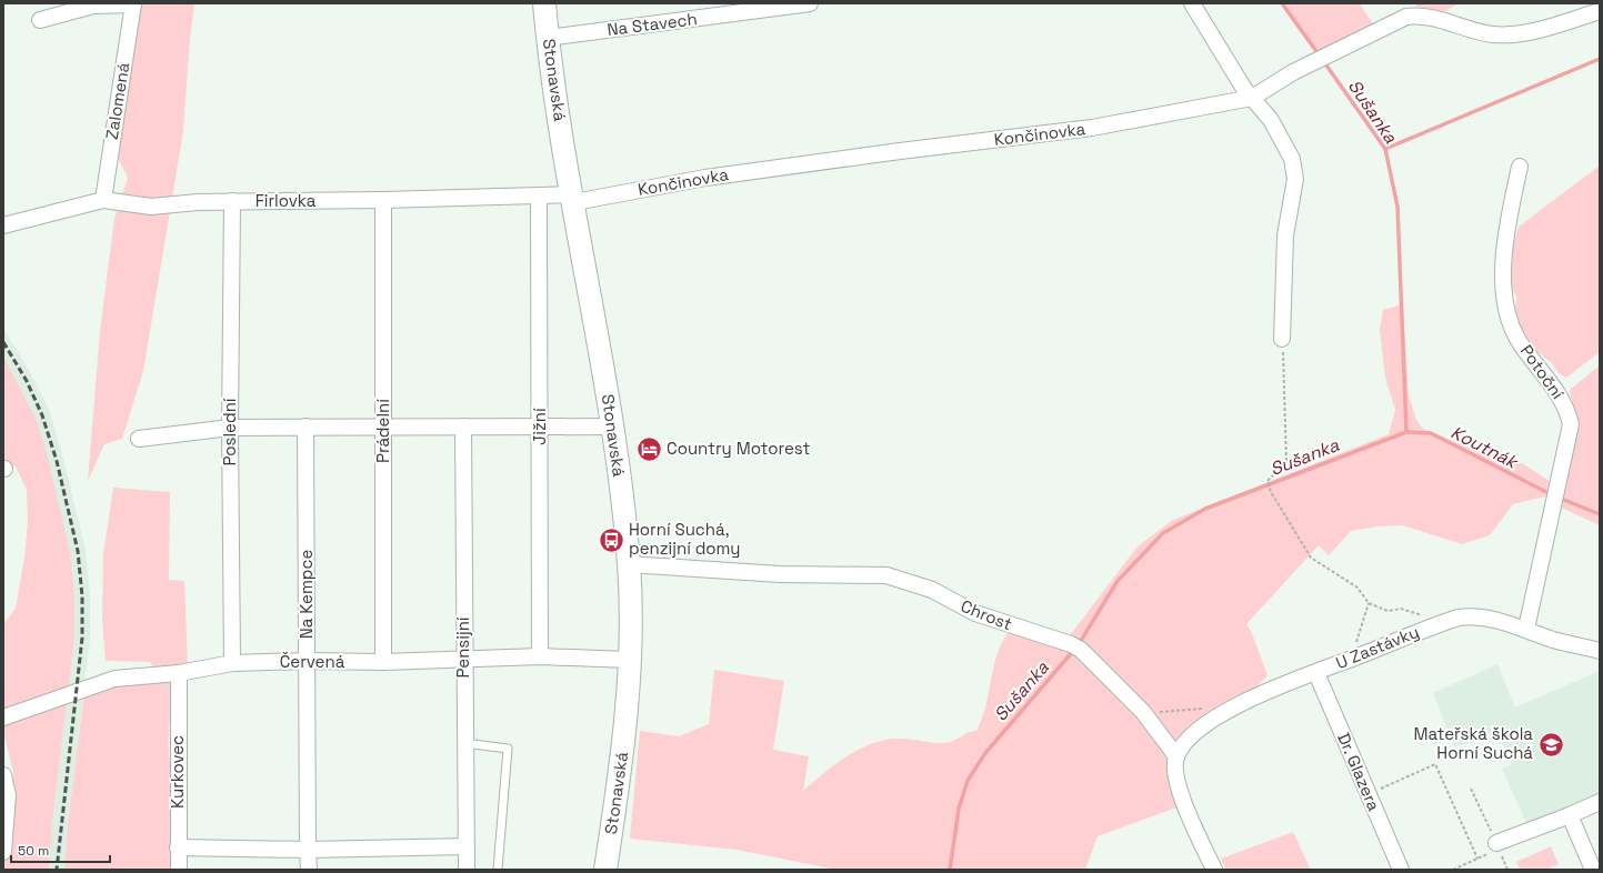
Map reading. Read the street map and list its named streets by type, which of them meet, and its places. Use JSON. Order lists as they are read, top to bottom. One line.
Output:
{"streets":{"main road":["Stonavská"],"street":["Na Stavech","Zalomená","Končinovka","Firlovka","Potoční","Jižní","Prádelní","Poslední","Na Kempce","Chrost","Pensijní","U Zastávky","Červená","Kurkovec","Dr. Glazera"]},"crossings":[["Na Stavech","Stonavská"],["Stonavská","Končinovka"],["Stonavská","Firlovka"],["Stonavská","Chrost"],["Stonavská","Červená"],["Zalomená","Firlovka"],["Končinovka","Firlovka"],["Firlovka","Jižní"],["Firlovka","Prádelní"],["Firlovka","Poslední"],["Potoční","U Zastávky"],["Jižní","Červená"],["Prádelní","Červená"],["Poslední","Červená"],["Na Kempce","Červená"],["Chrost","U Zastávky"],["Pensijní","Červená"],["U Zastávky","Dr. Glazera"],["Červená","Kurkovec"]],"water":["Sušanka","Koutnák"],"places":{"hotel":["Country Motorest"],"bus stop":["Horní Suchá, penzijní domy"],"school or university":["Mateřská škola Horní Suchá"]},"scale_bar":"50 m"}
